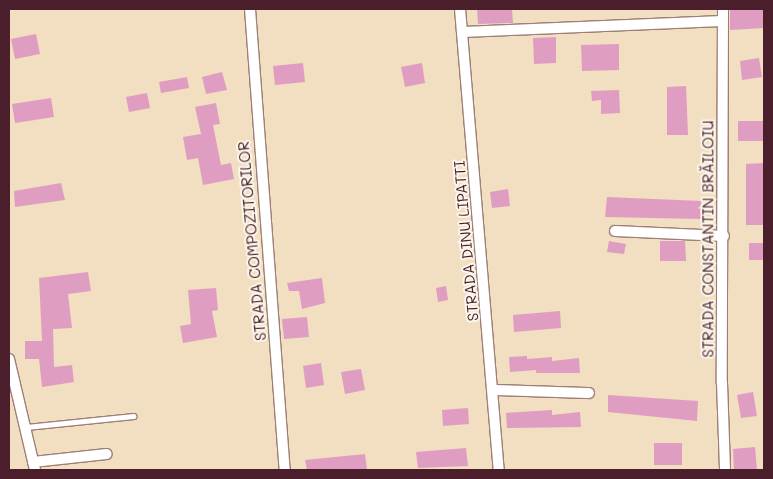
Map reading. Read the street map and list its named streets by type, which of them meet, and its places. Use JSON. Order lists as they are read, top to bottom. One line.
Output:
{"streets":{"street":["STRADA CONSTANTIN BRĂILOIU","STRADA COMPOZITORILOR","STRADA DINU LIPATTI"]}}
